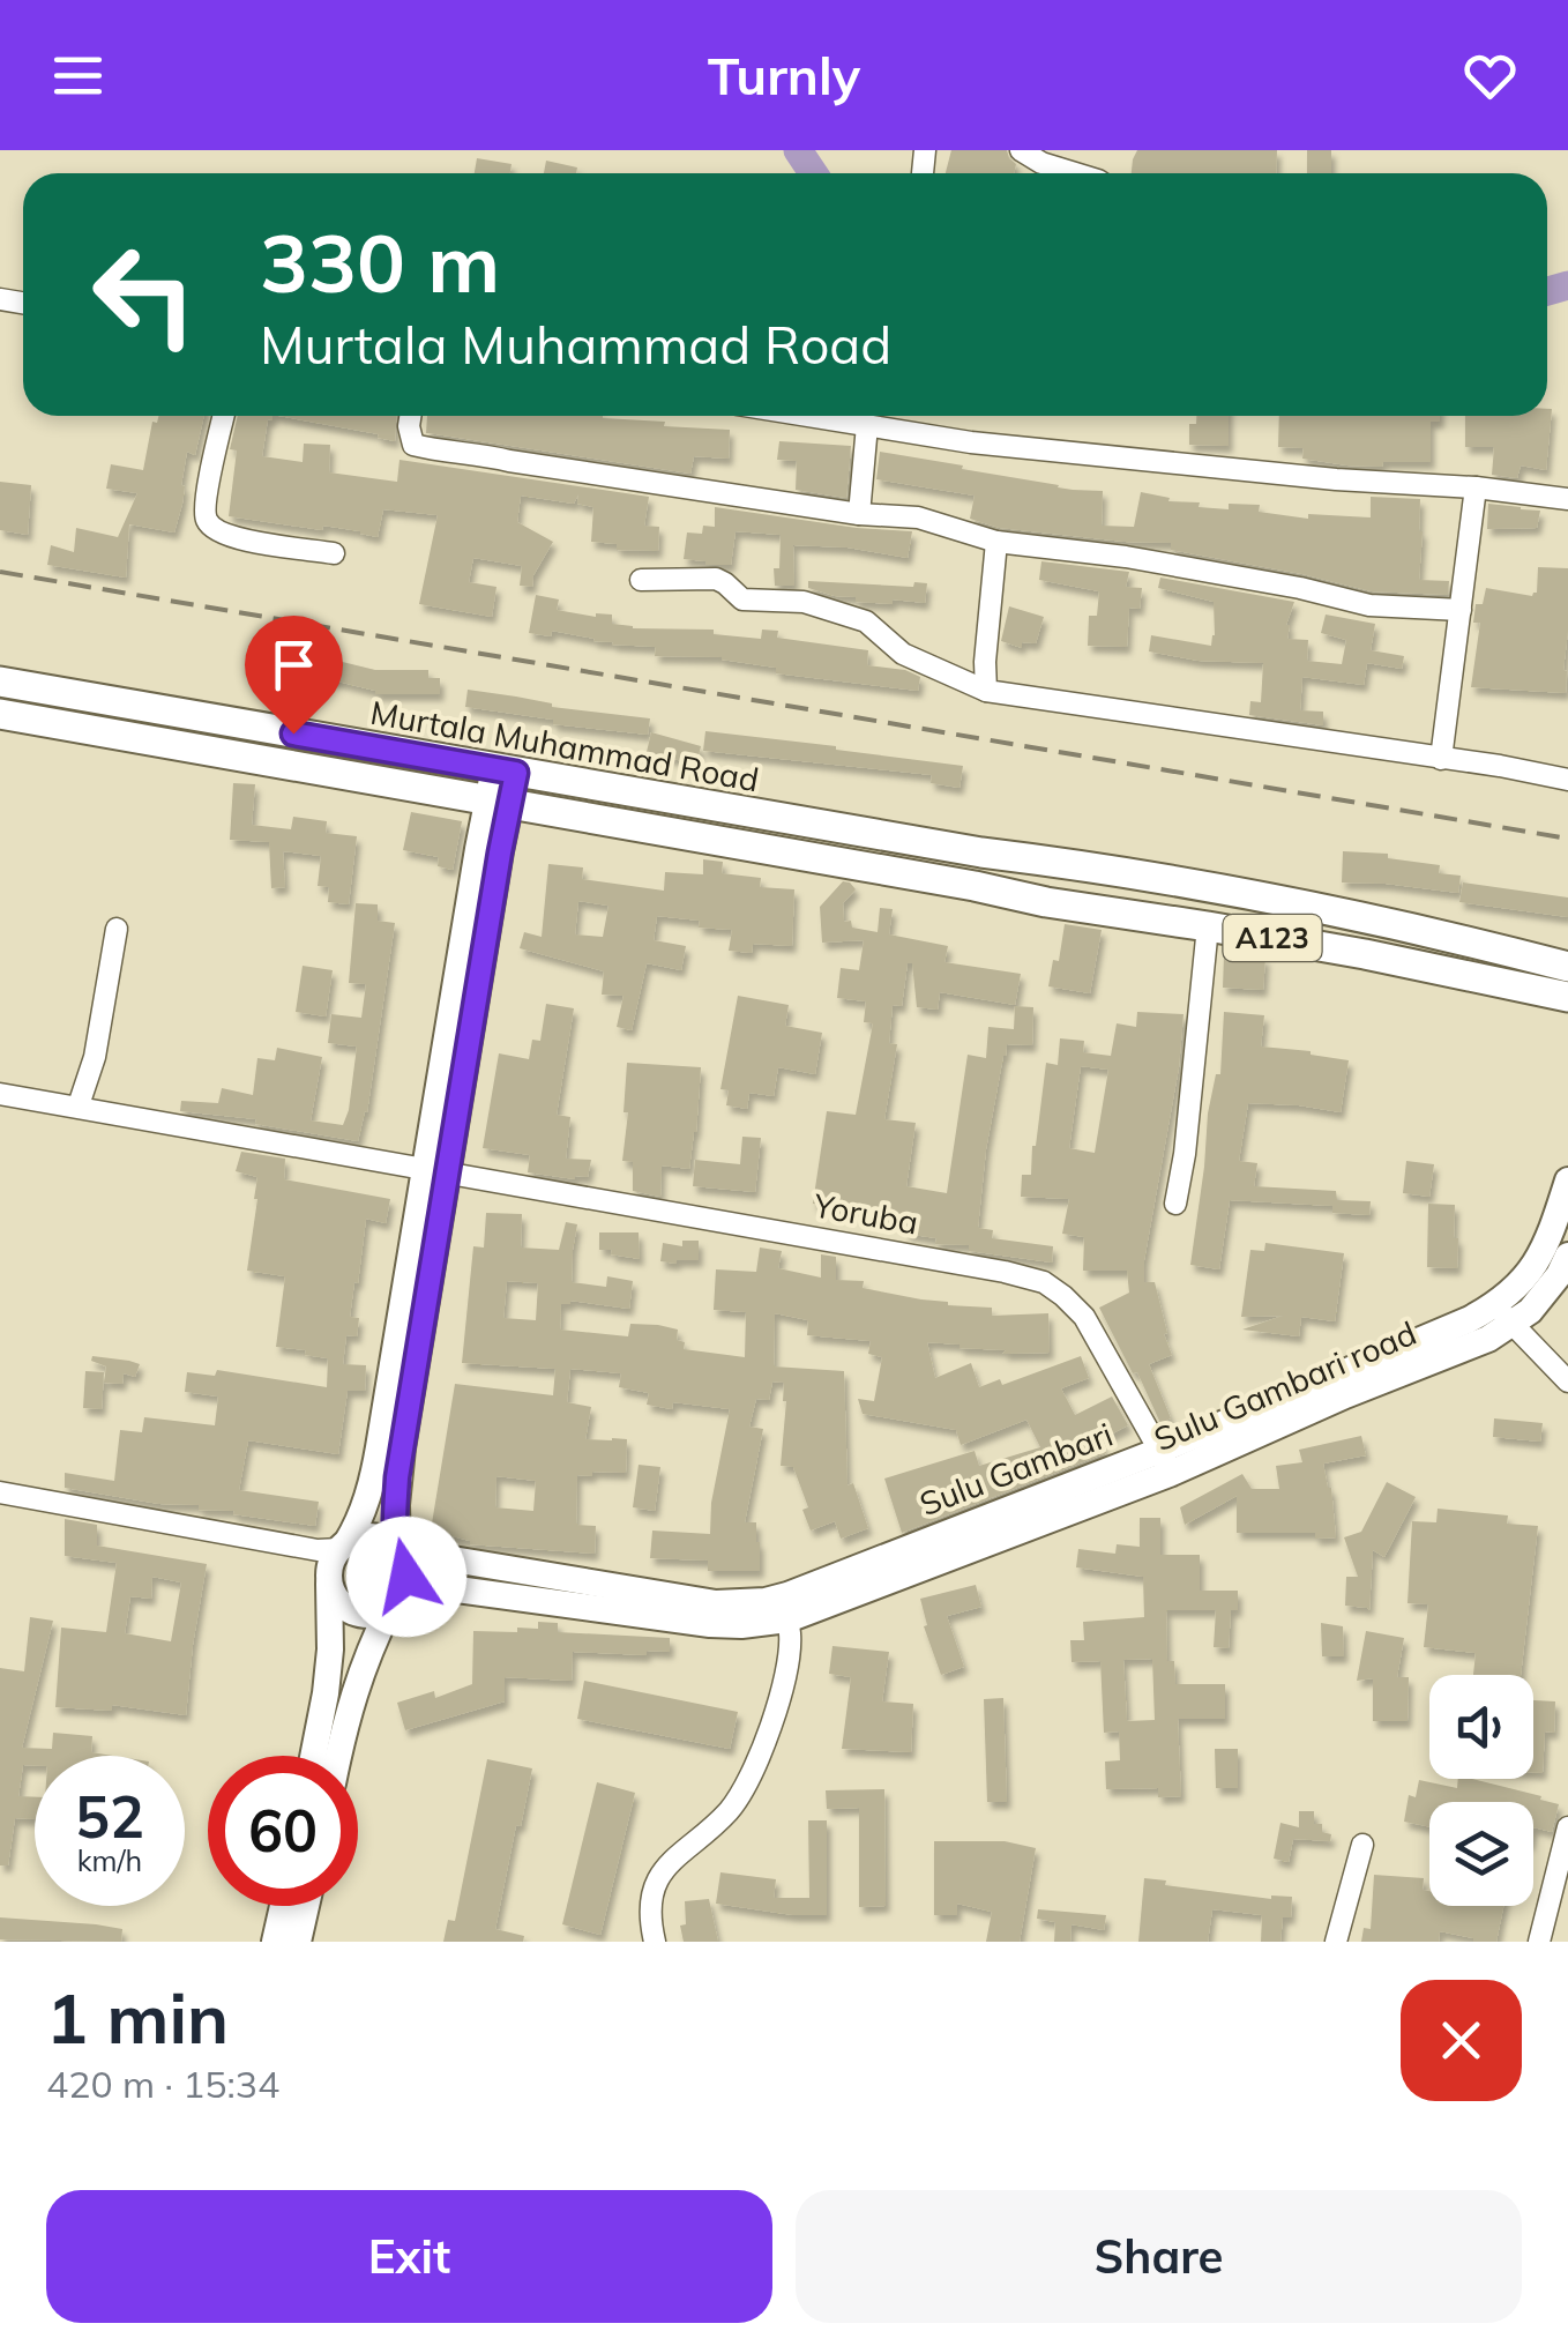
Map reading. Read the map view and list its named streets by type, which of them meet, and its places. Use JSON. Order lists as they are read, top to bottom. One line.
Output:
{"streets":{"highway":["Murtala Muhammad Road","A123"],"main road":["Sulu Gambari road"],"street":["Yoruba"]},"crossings":[["Yoruba","Sulu Gambari road"]],"page":{"header":"Turnly","turn":["330 m","Murtala Muhammad Road"],"speed":"52 km/h","limit":"60","heading":["1 min","420 m · 15:34"],"buttons":["Exit","Share"]}}
